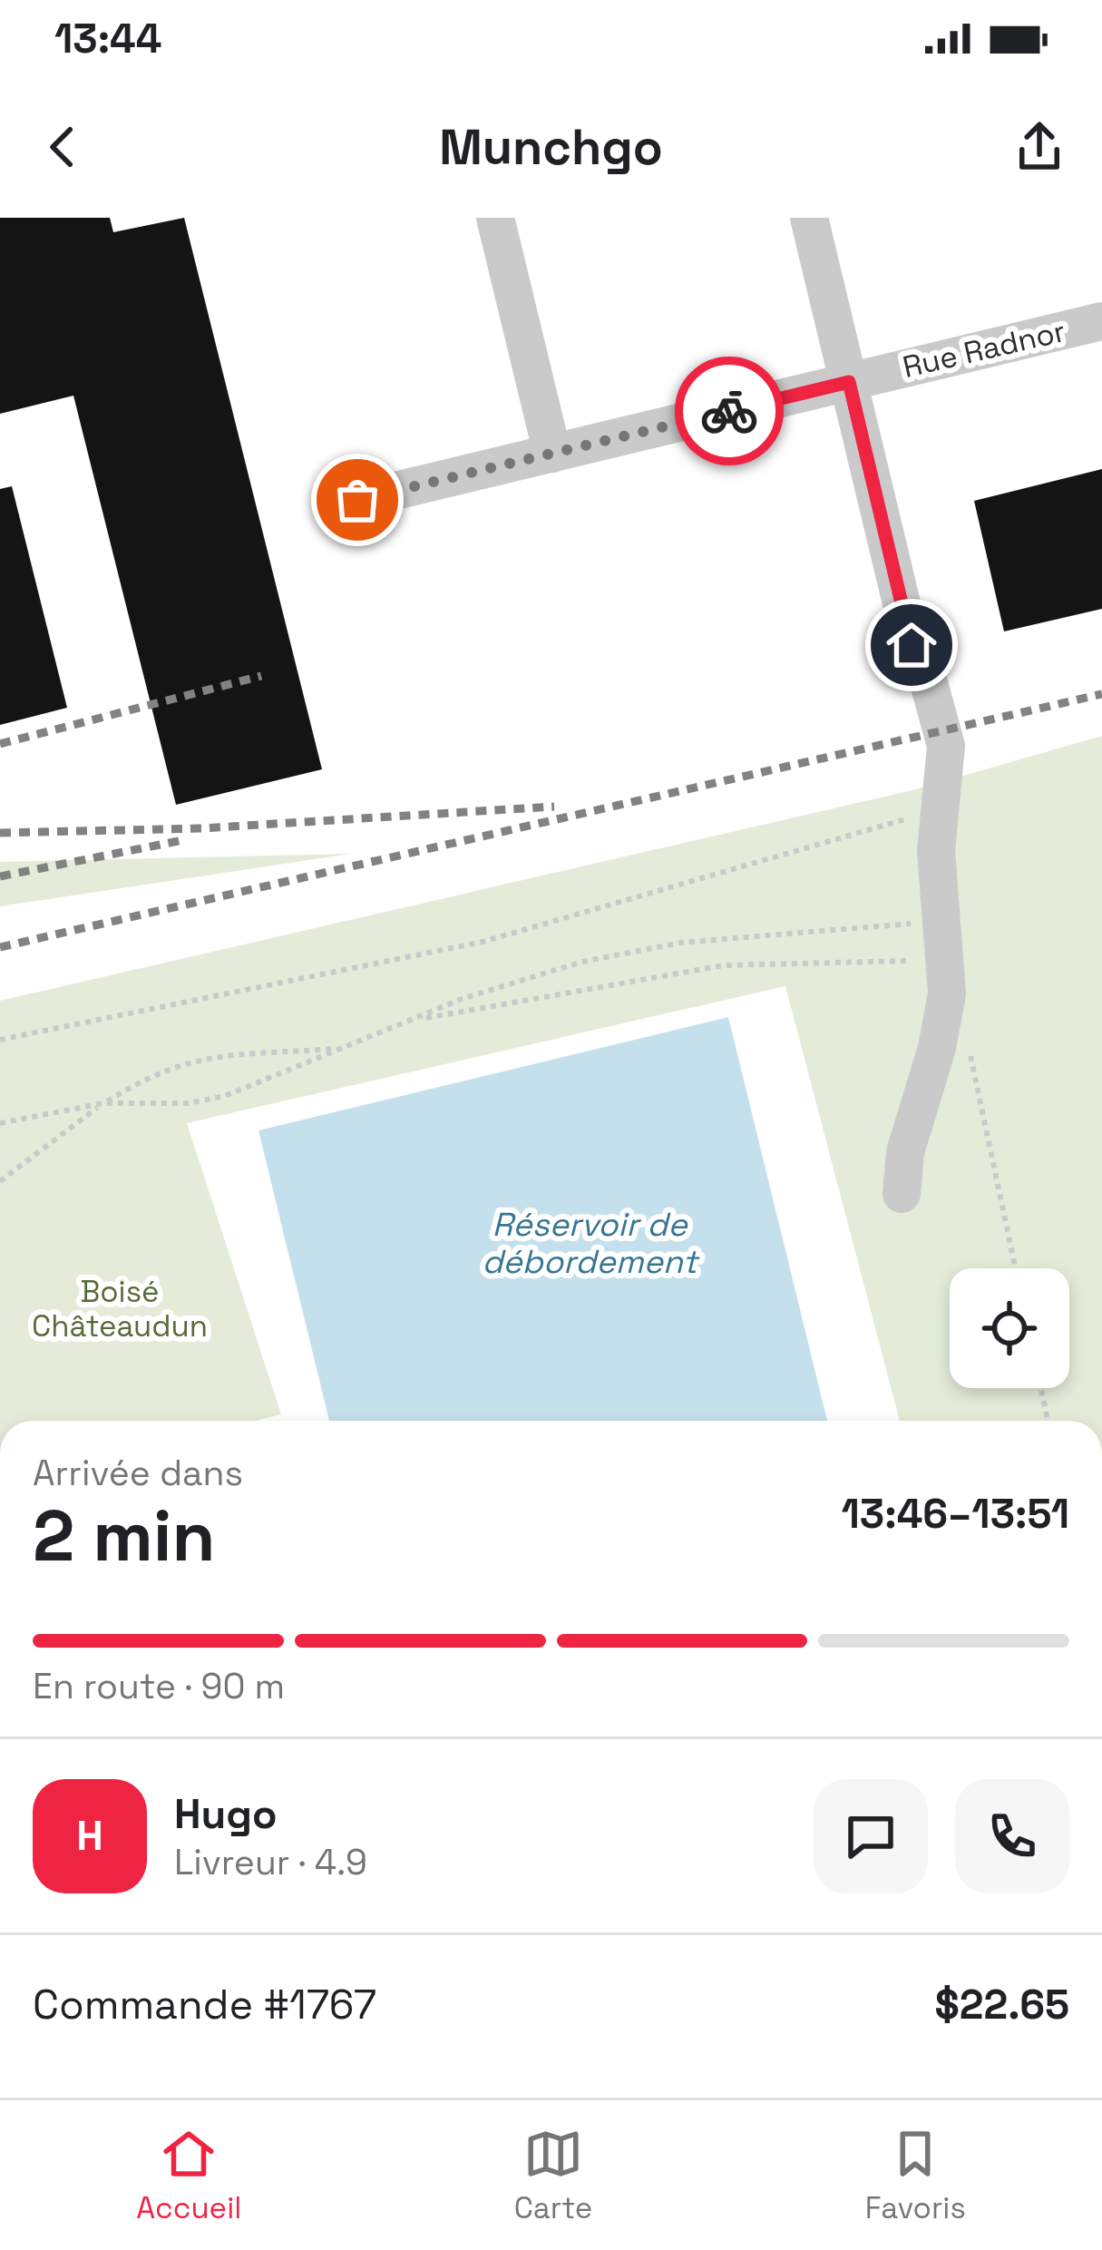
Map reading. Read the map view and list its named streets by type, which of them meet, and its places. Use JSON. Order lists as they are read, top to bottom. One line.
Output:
{"streets":{"street":["Rue Radnor"]},"water":["Réservoir de débordement"],"parks":["Boisé Châteaudun"],"page":{"status":"13:44","header":"Munchgo","heading":["2 min","Arrivée dans","13:46–13:51"],"panel":["Hugo","Livreur · 4.9","Commande #1767","$22.65"],"bar":"En route · 90 m","round":"H","tabs":["Accueil","Carte","Favoris"]}}
